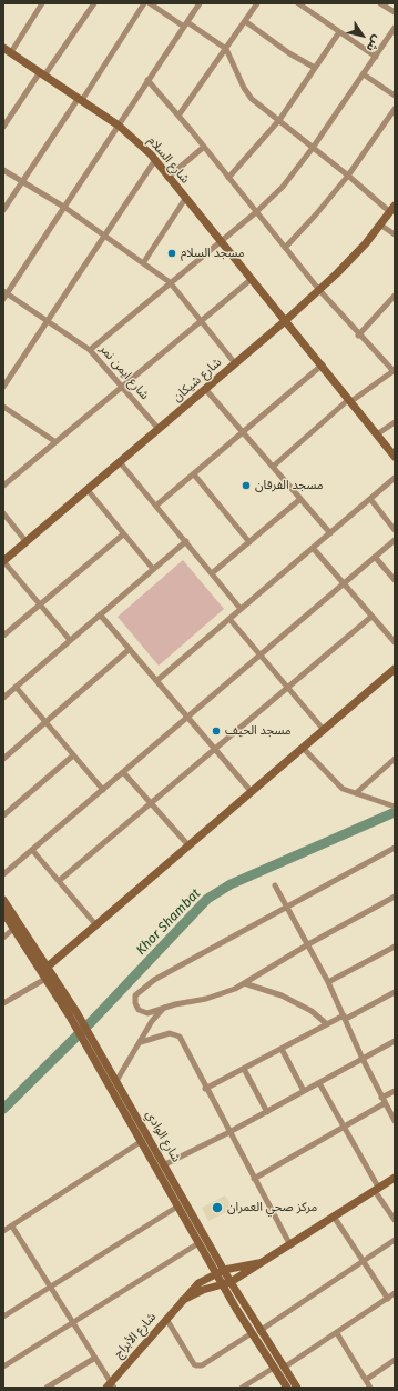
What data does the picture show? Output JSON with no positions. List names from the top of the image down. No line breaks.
{"streets":{"street":["شارع السلام","شارع ايمن نمر","شارع شيكان","شارع الوادي","شارع الأبراج"]},"crossings":[["شارع السلام","شارع شيكان"],["شارع ايمن نمر","شارع شيكان"],["شارع الوادي","شارع الأبراج"]],"water":["Khor Shambat"],"places":["مسجد السلام","مسجد الفرقان","مسجد الحيف","مركز صحي العمران"],"north":"bottom right"}
